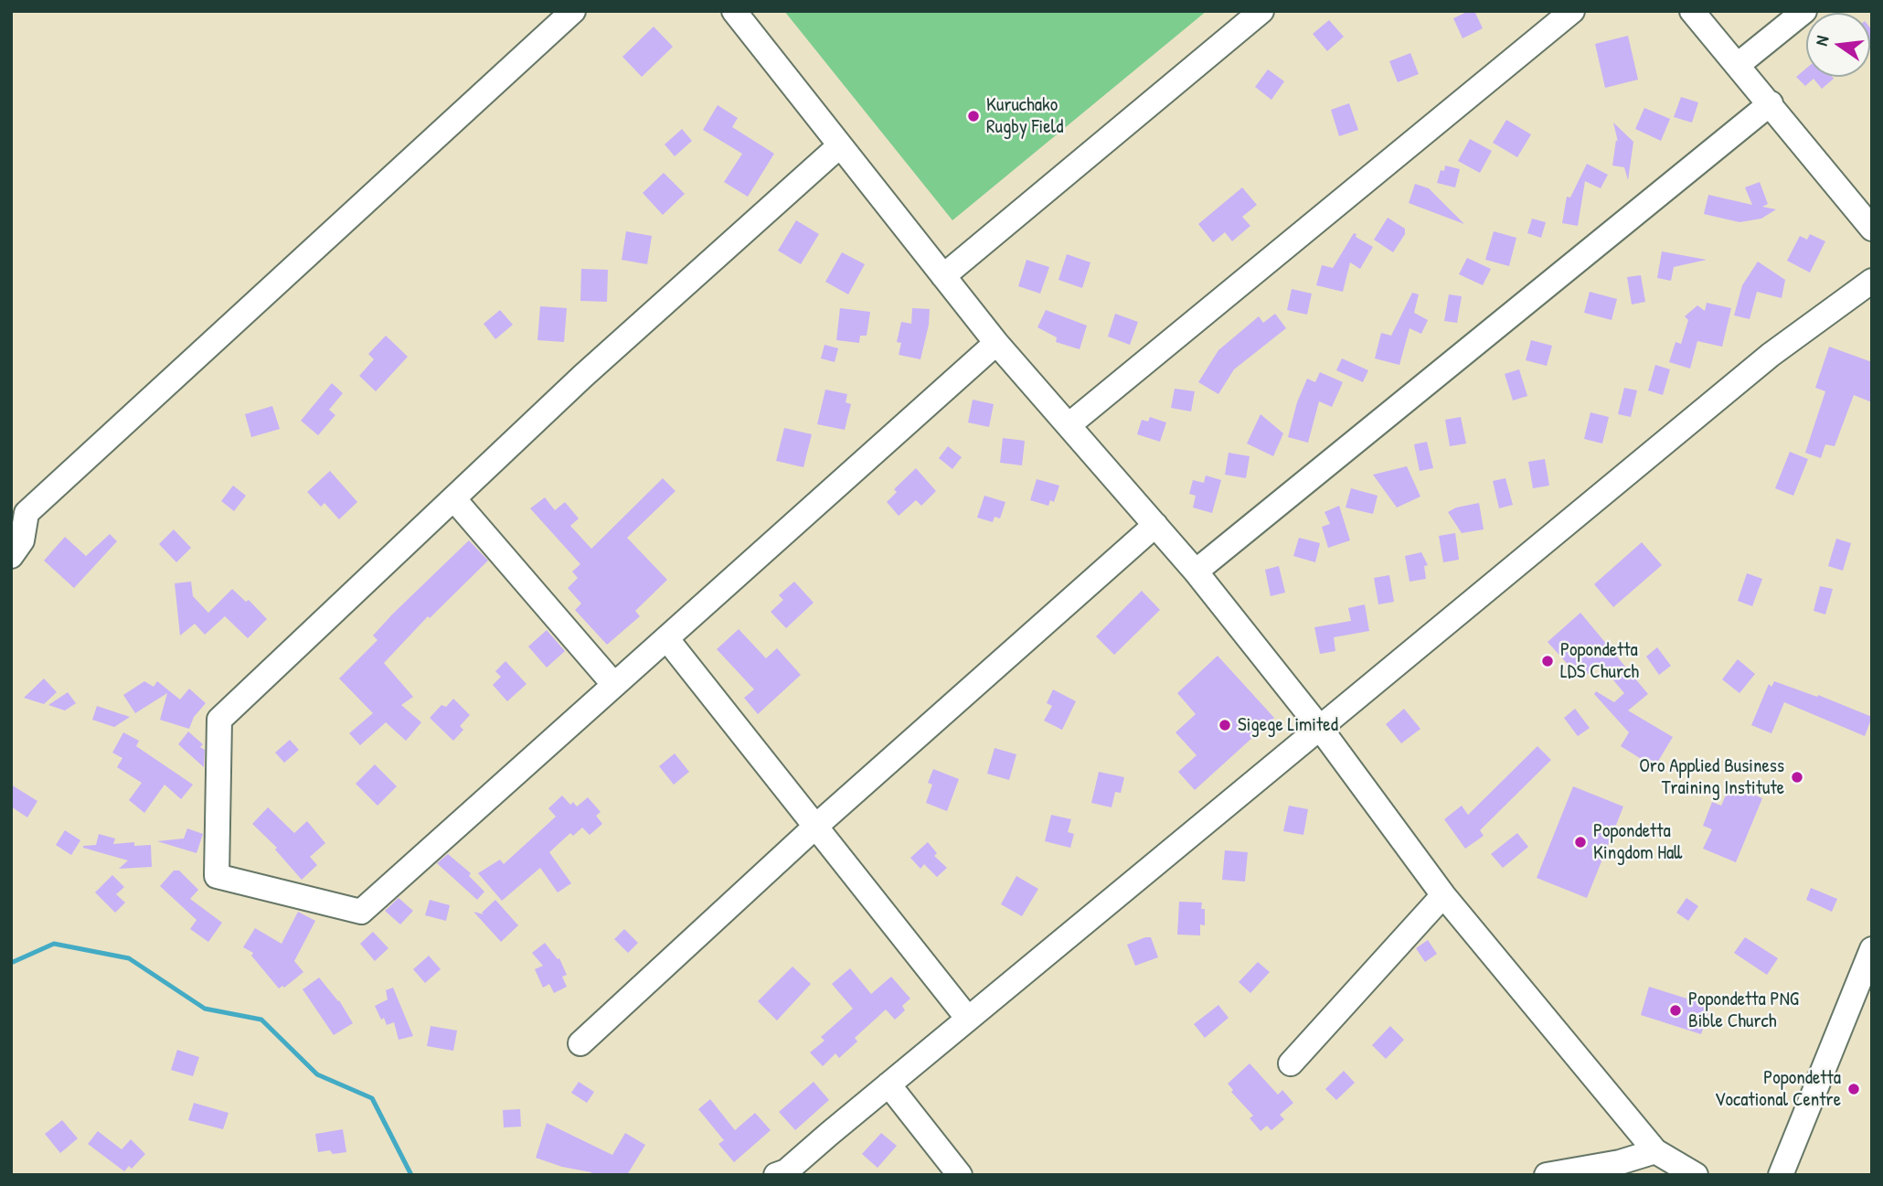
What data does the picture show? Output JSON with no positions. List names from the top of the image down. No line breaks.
{"places":["Kuruchako Rugby Field","Popondetta LDS Church","Sigege Limited","Oro Applied Business Training Institute","Popondetta Kingdom Hall","Popondetta PNG Bible Church","Popondetta Vocational Centre"],"north":"left"}
